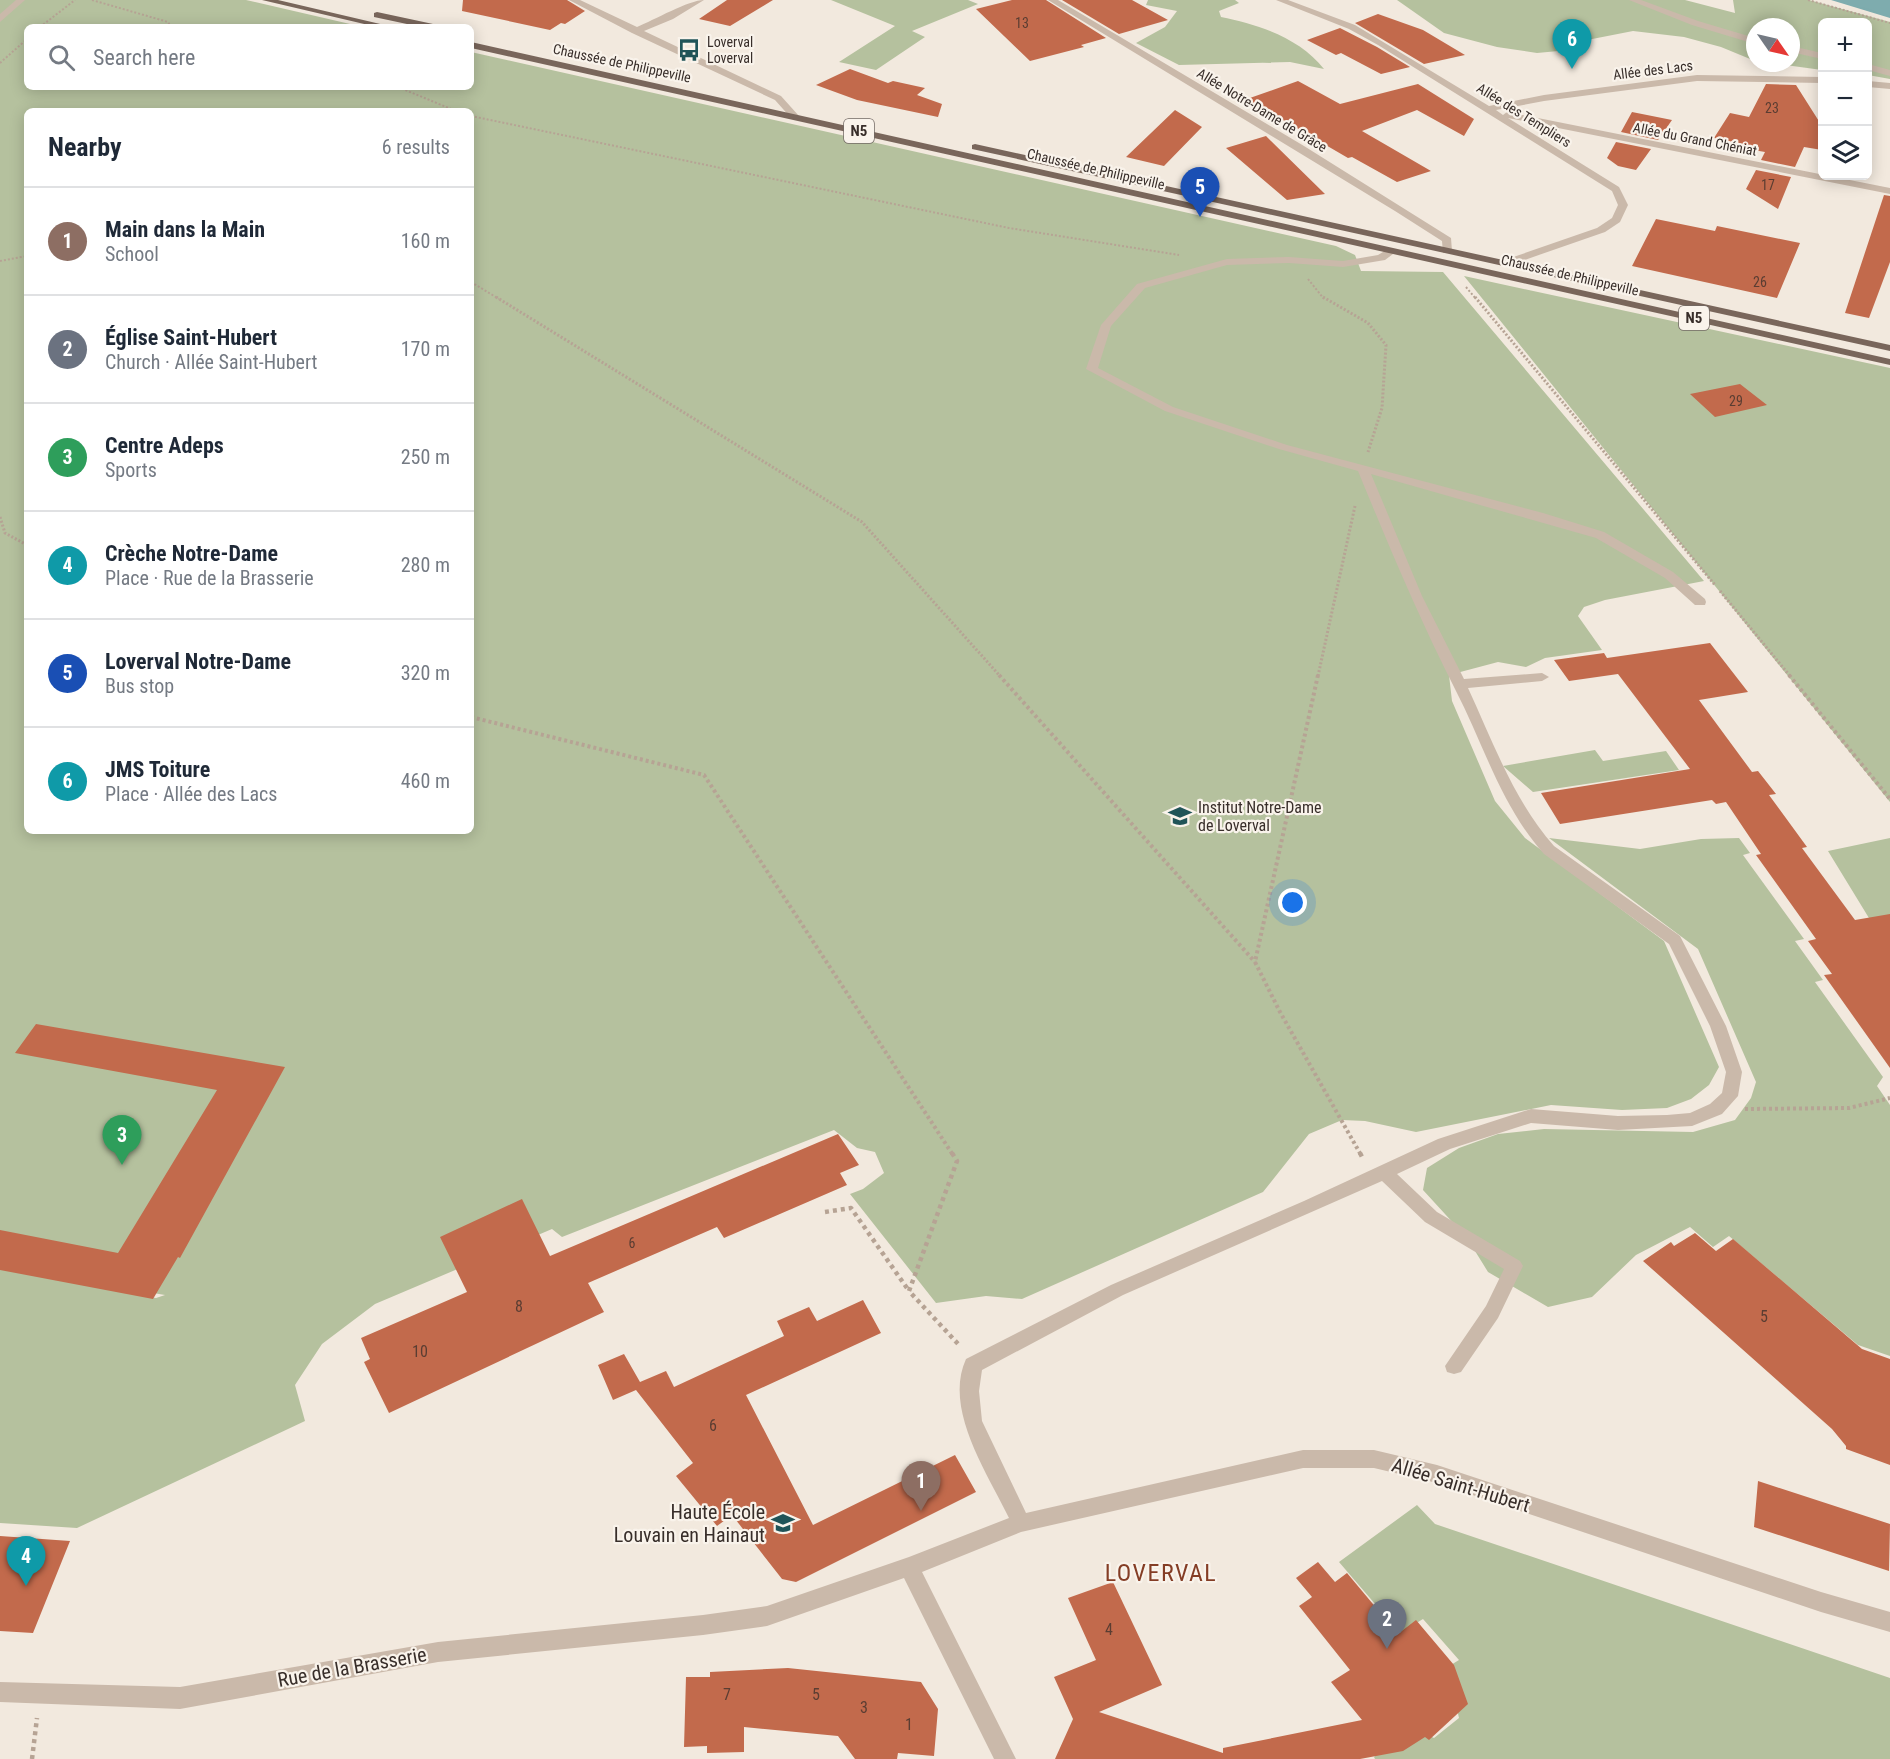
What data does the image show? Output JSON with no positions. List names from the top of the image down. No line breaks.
{"streets":{"main road":["Chaussée de Philippeville","N5"],"street":["Allée des Lacs","Allée Notre-Dame de Grâce","Allée des Templiers","Allée du Grand Chéniat","Allée Saint-Hubert","Rue de la Brasserie"]},"crossings":[["Chaussée de Philippeville","Allée Notre-Dame de Grâce"],["Chaussée de Philippeville","Allée des Templiers"],["Chaussée de Philippeville","N5"],["Allée des Lacs","Allée des Templiers"],["Allée des Lacs","Allée du Grand Chéniat"],["Allée Notre-Dame de Grâce","N5"],["Allée des Templiers","N5"],["Allée des Templiers","Allée du Grand Chéniat"],["Allée Saint-Hubert","Rue de la Brasserie"]],"districts":["LOVERVAL"],"places":{"bus stop":["Loverval Loverval"],"school or university":["Institut Notre-Dame de Loverval","Haute École Louvain en Hainaut"]},"house_numbers":["13","23","17","26","29","6","8","5","10","6","4","7","5","3","1"],"north":"bottom right","page":{"map_buttons":["+","−"],"pins":["6","5","3","1","4","2"],"search":"Search here","heading":["Nearby","6 results"],"list":[{"mark":"1","name":"Main dans la Main","note":"School","value":"160 m"},{"mark":"2","name":"Église Saint-Hubert","note":"Church · Allée Saint-Hubert","value":"170 m"},{"mark":"3","name":"Centre Adeps","note":"Sports","value":"250 m"},{"mark":"4","name":"Crèche Notre-Dame","note":"Place · Rue de la Brasserie","value":"280 m"},{"mark":"5","name":"Loverval Notre-Dame","note":"Bus stop","value":"320 m"},{"mark":"6","name":"JMS Toiture","note":"Place · Allée des Lacs","value":"460 m"}]}}
